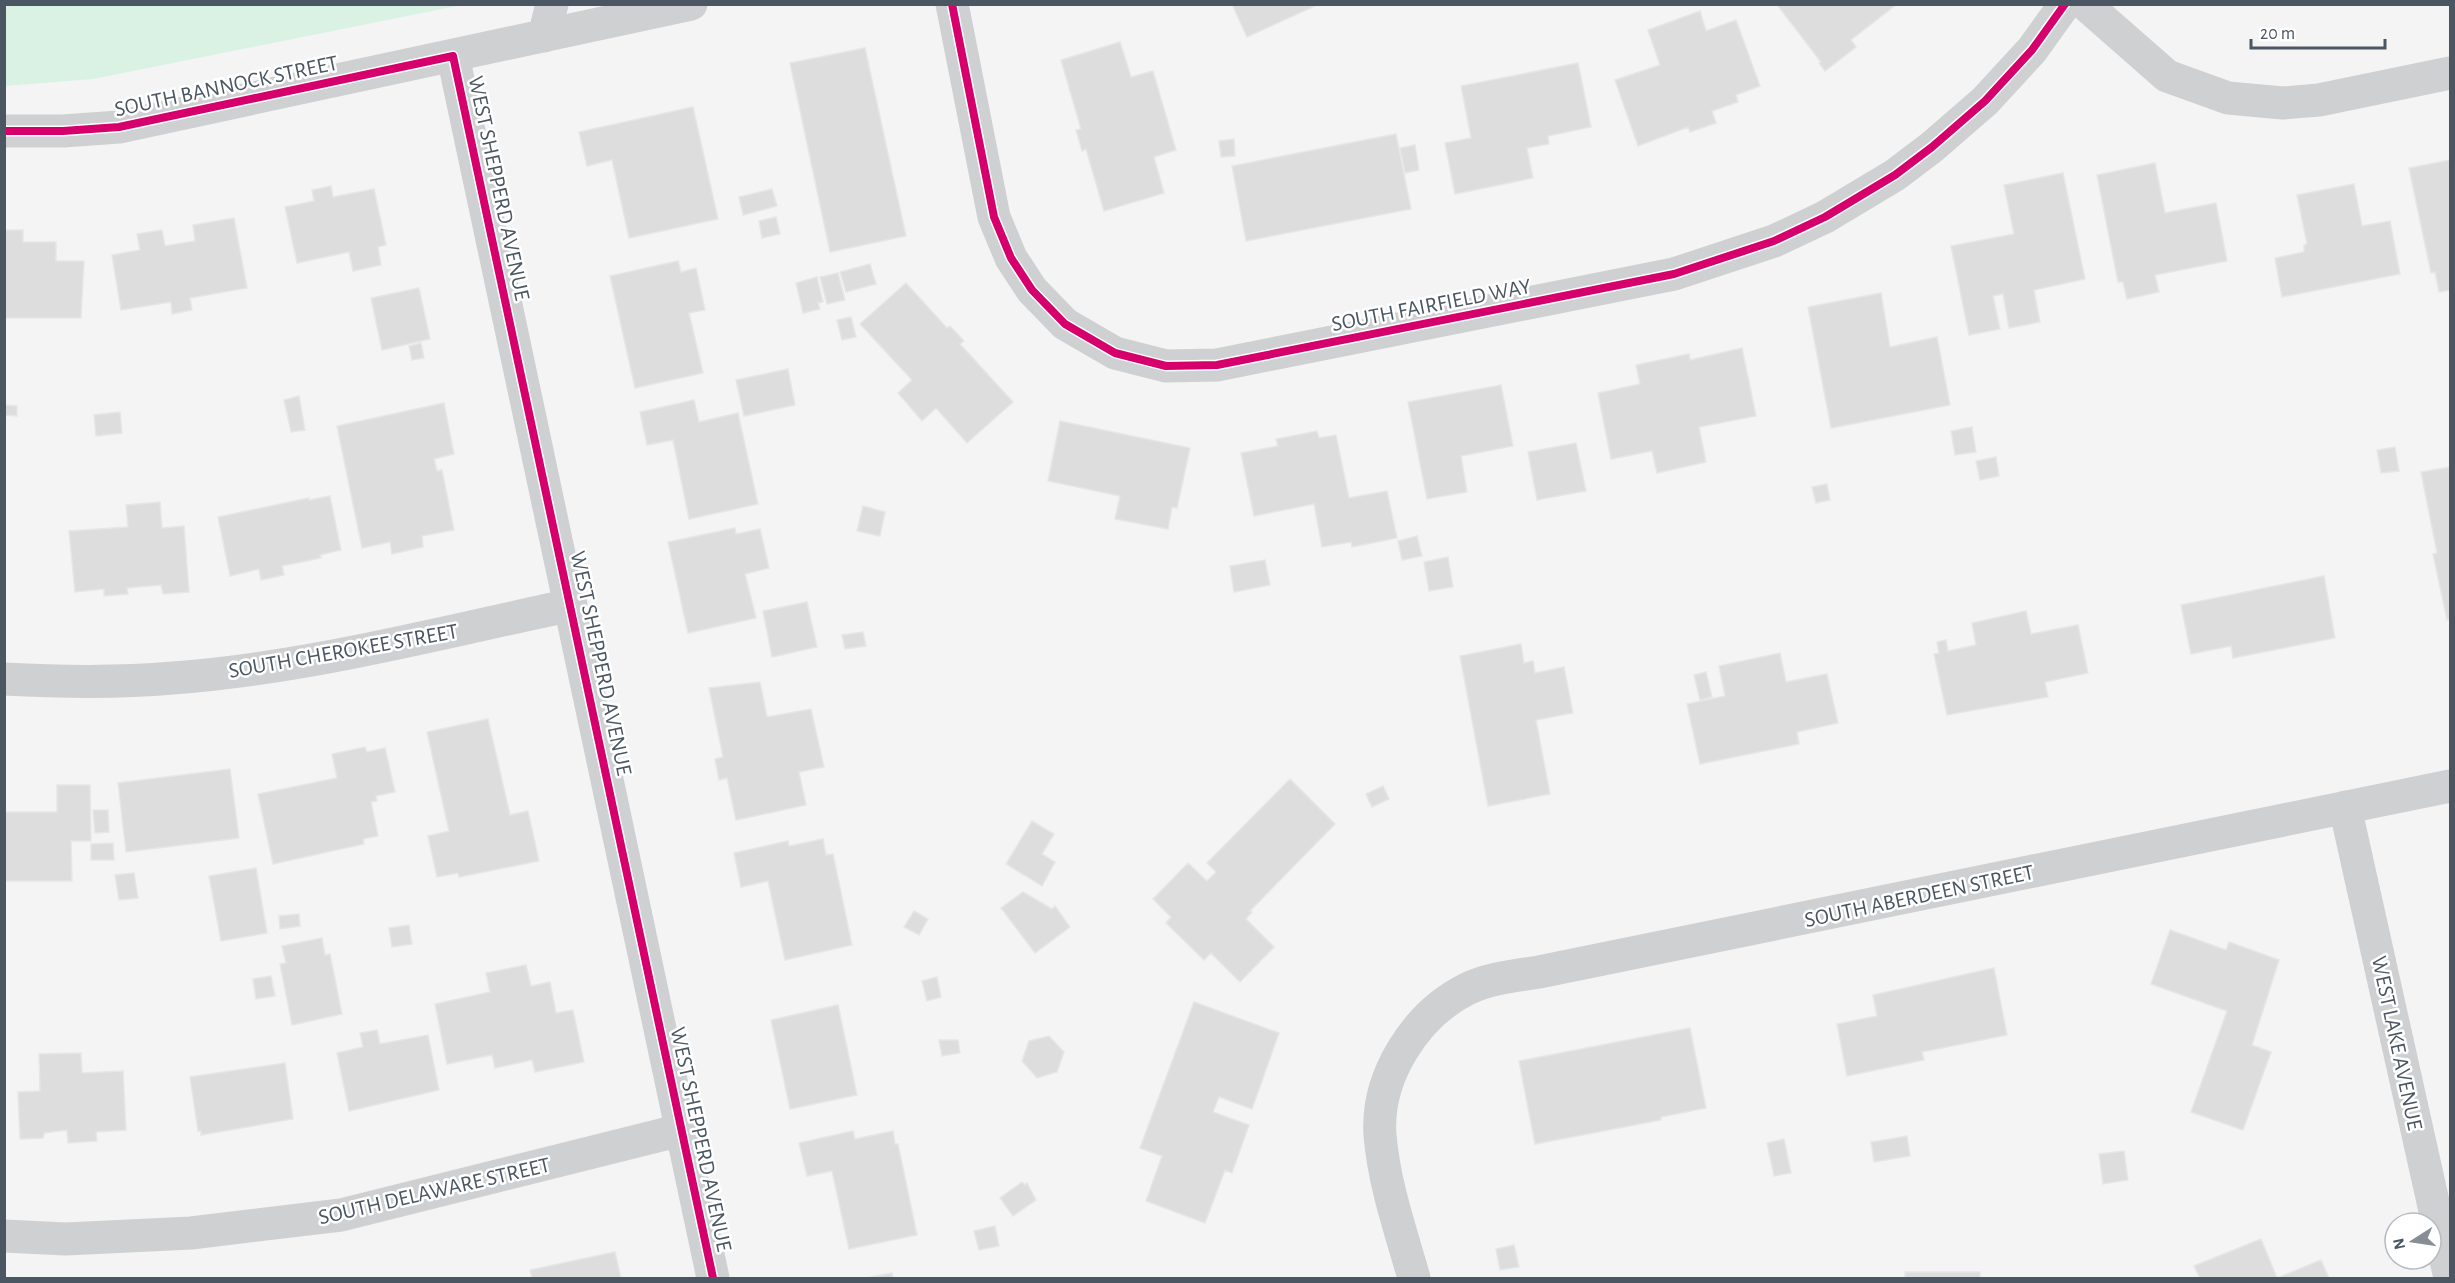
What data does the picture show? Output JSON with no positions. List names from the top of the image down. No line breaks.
{"streets":{"street":["SOUTH BANNOCK STREET","WEST SHEPPERD AVENUE","SOUTH FAIRFIELD WAY","SOUTH CHEROKEE STREET","SOUTH ABERDEEN STREET","WEST LAKE AVENUE","SOUTH DELAWARE STREET"]},"crossings":[["SOUTH BANNOCK STREET","WEST SHEPPERD AVENUE"],["WEST SHEPPERD AVENUE","SOUTH CHEROKEE STREET"],["WEST SHEPPERD AVENUE","SOUTH DELAWARE STREET"],["SOUTH ABERDEEN STREET","WEST LAKE AVENUE"]],"scale_bar":"20 m","north":"left"}
